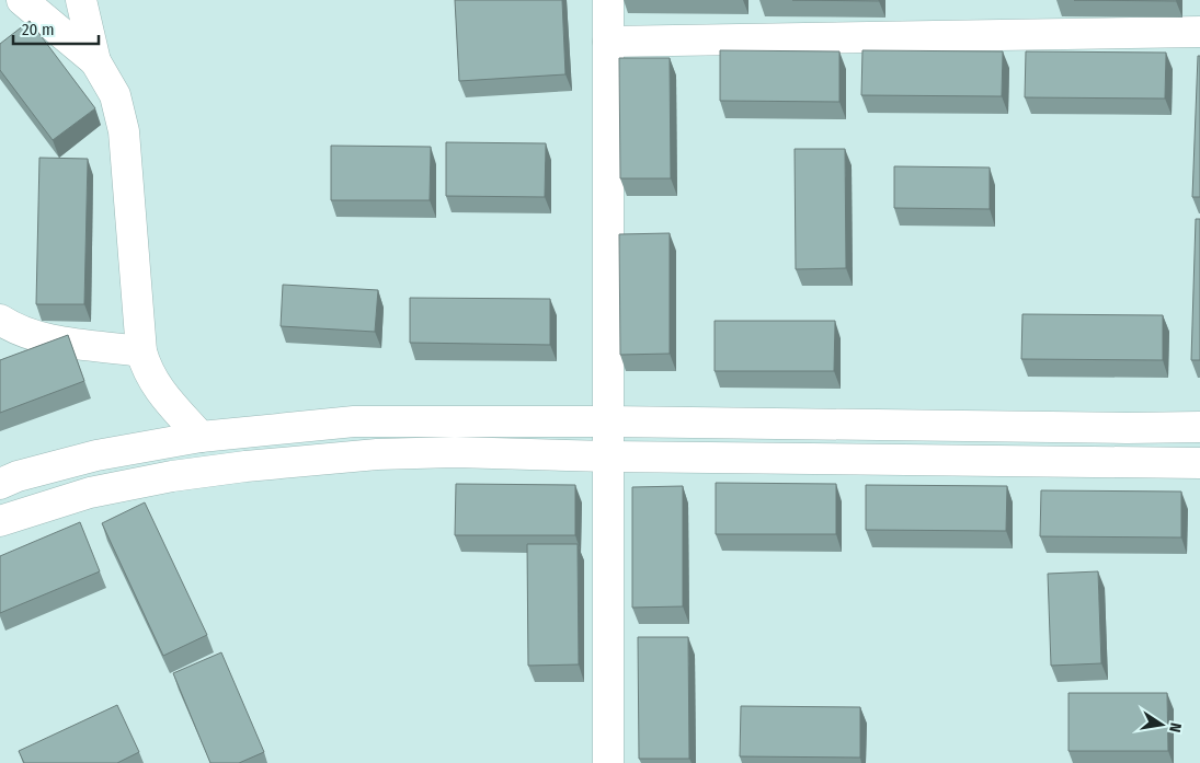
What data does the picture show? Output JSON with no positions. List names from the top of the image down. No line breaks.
{"scale_bar":"20 m","north":"right"}
